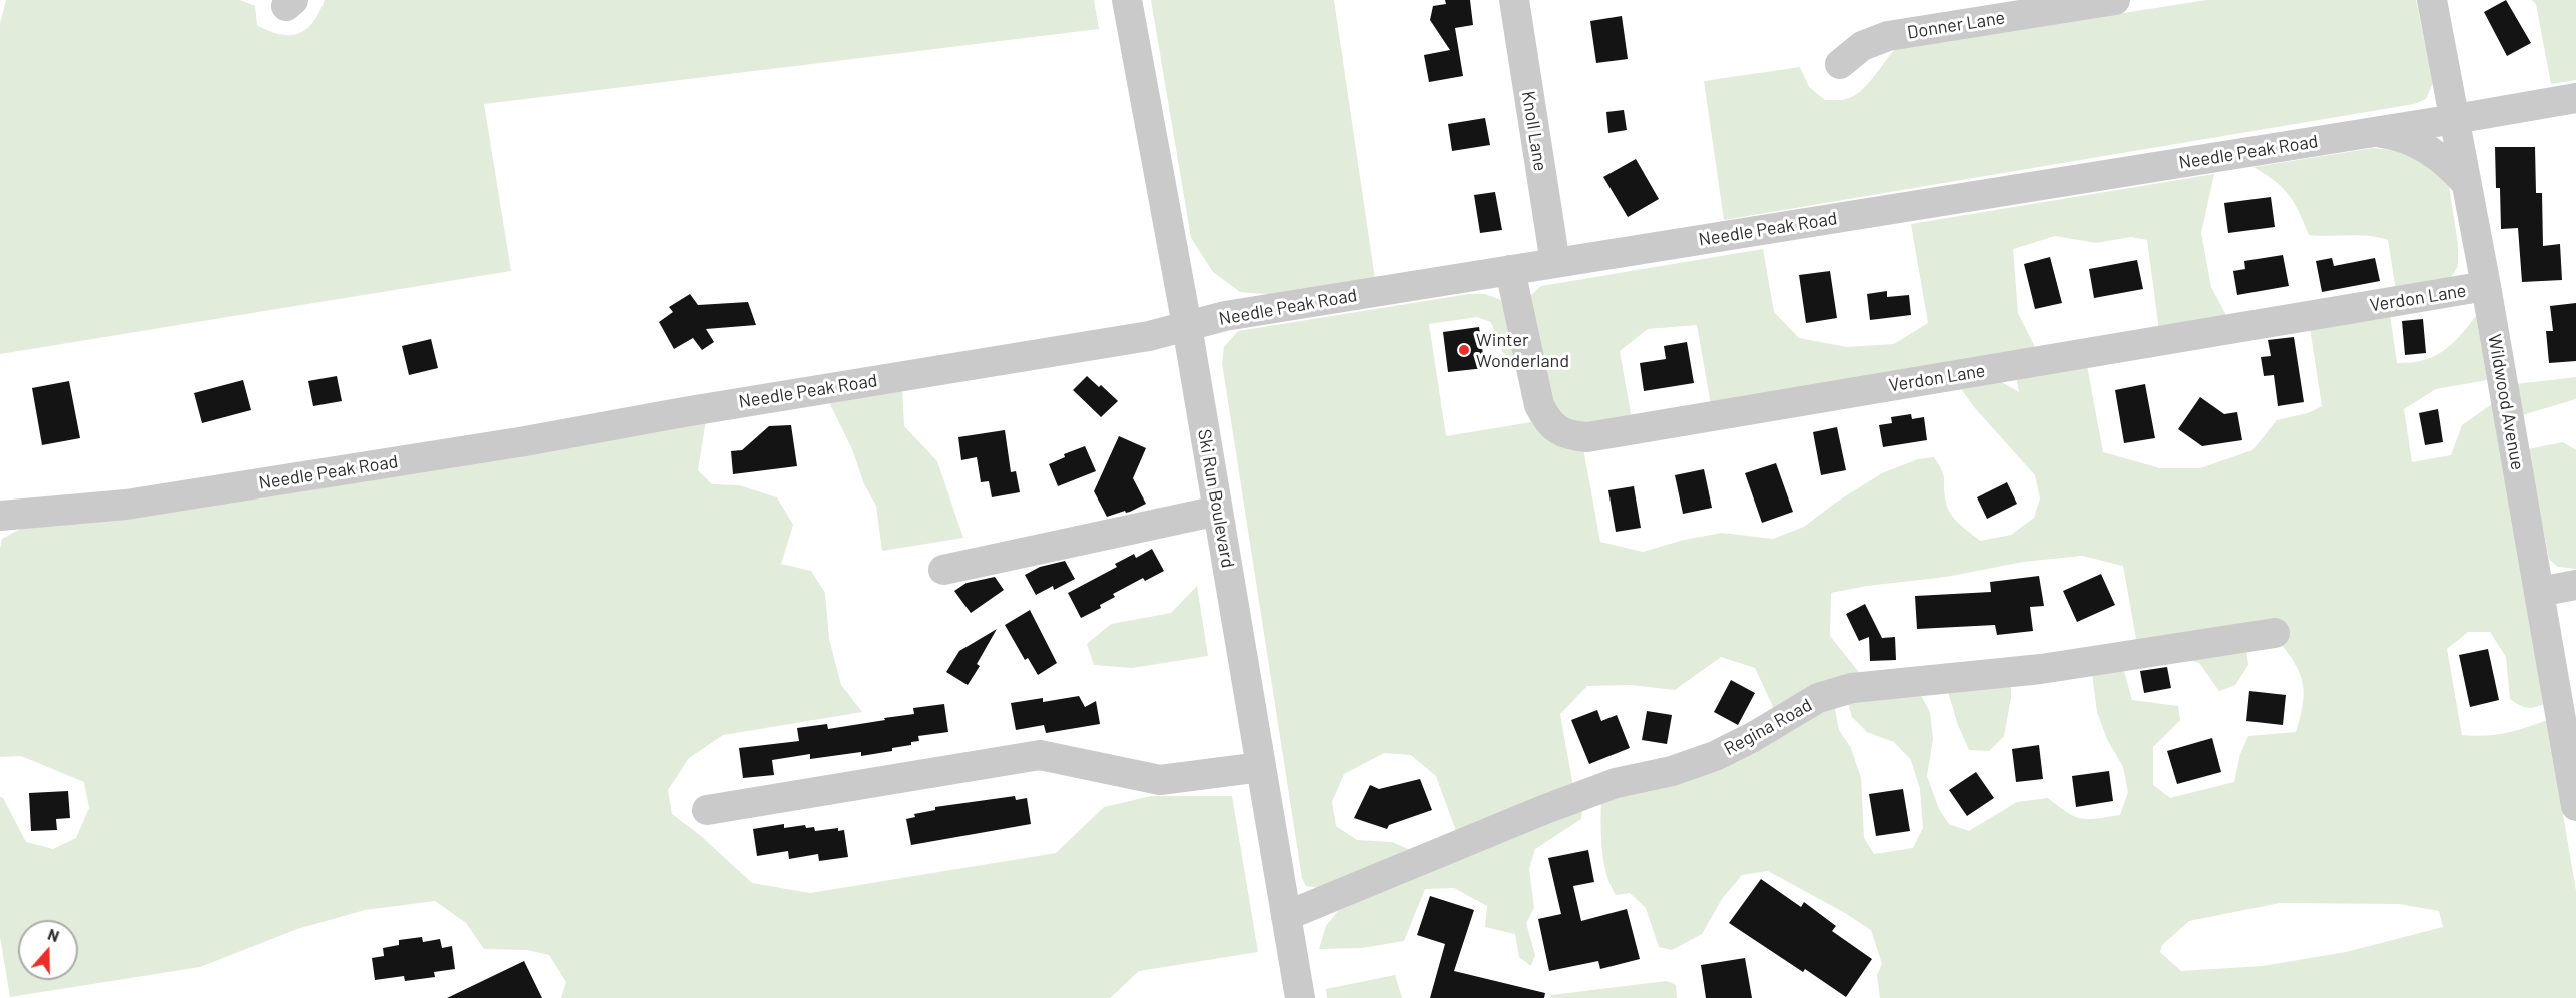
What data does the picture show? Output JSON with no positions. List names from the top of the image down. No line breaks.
{"streets":{"street":["Donner Lane","Knoll Lane","Needle Peak Road","Verdon Lane","Wildwood Avenue","Ski Run Boulevard","Regina Road"]},"crossings":[["Knoll Lane","Needle Peak Road"],["Needle Peak Road","Verdon Lane"],["Needle Peak Road","Wildwood Avenue"],["Needle Peak Road","Ski Run Boulevard"],["Verdon Lane","Wildwood Avenue"],["Ski Run Boulevard","Regina Road"]],"places":["Winter Wonderland"],"north":"top"}
